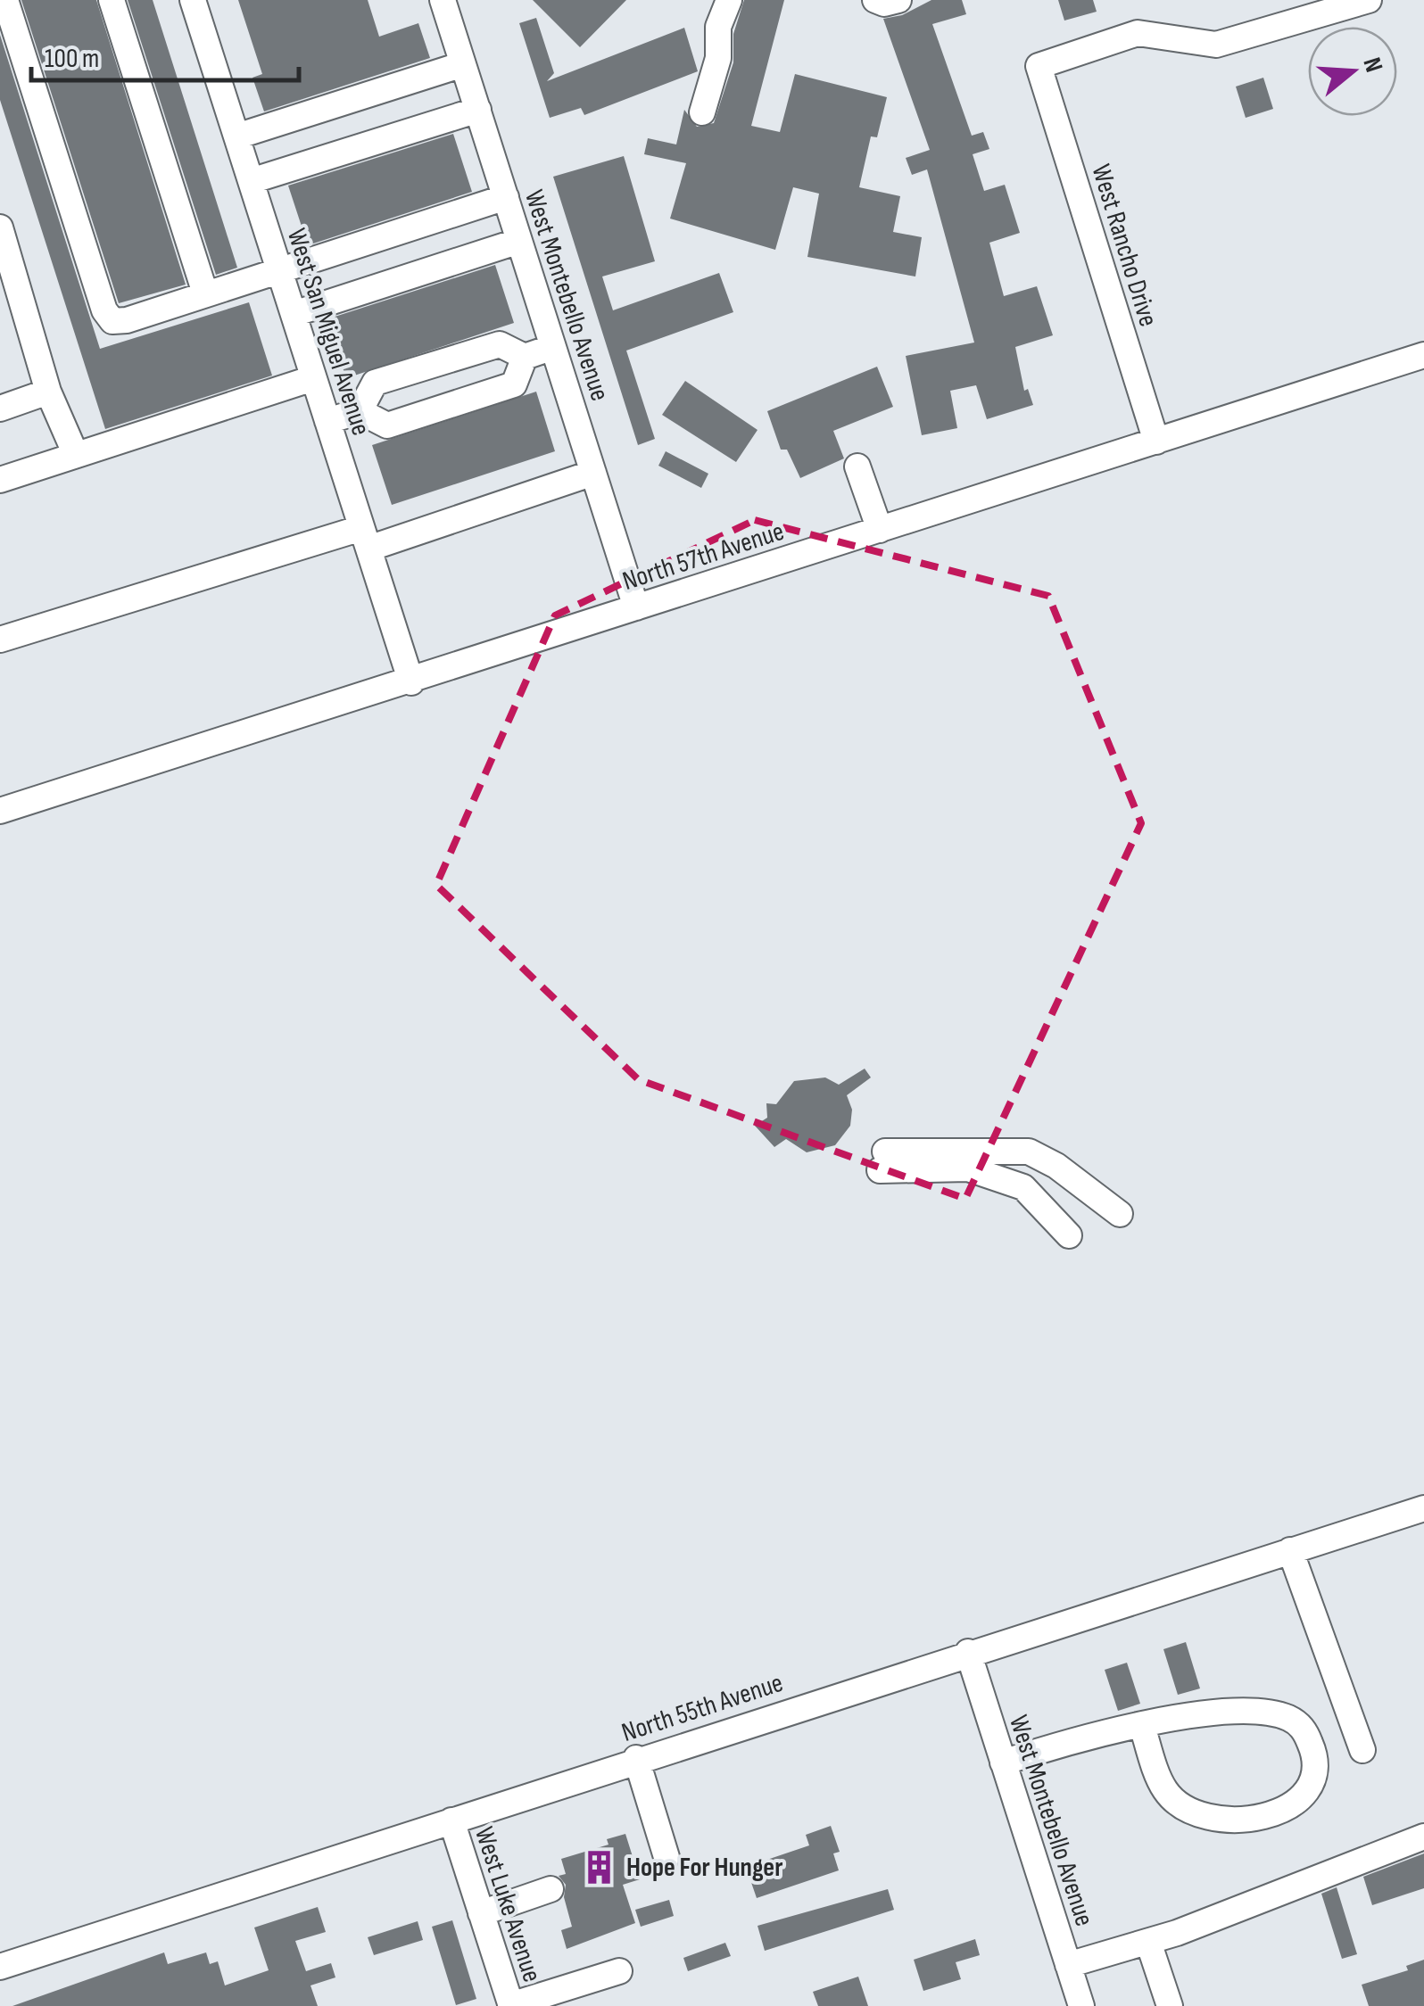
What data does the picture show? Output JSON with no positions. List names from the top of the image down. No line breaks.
{"streets":{"street":["West Rancho Drive","West Montebello Avenue","West San Miguel Avenue","North 57th Avenue","North 55th Avenue","West Luke Avenue"]},"crossings":[["West Rancho Drive","North 57th Avenue"],["West Montebello Avenue","North 57th Avenue"],["West Montebello Avenue","North 55th Avenue"],["West San Miguel Avenue","North 57th Avenue"],["North 55th Avenue","West Luke Avenue"]],"places":{"building":["Hope For Hunger"]},"scale_bar":"100 m","north":"right"}
